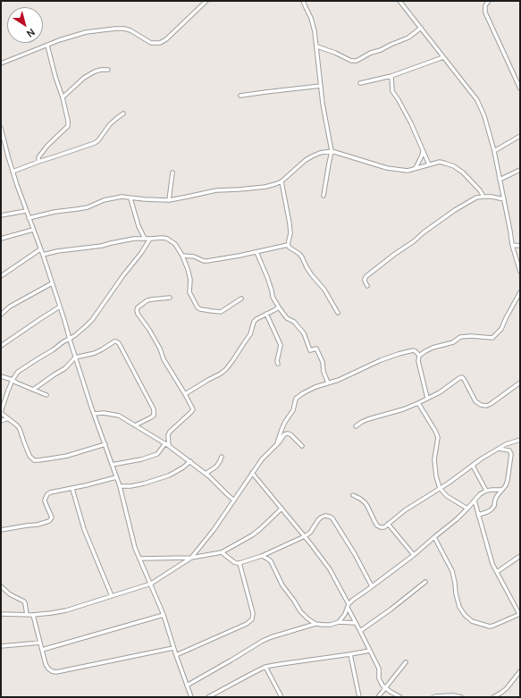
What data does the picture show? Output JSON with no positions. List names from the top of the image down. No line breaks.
{"north":"bottom right"}
